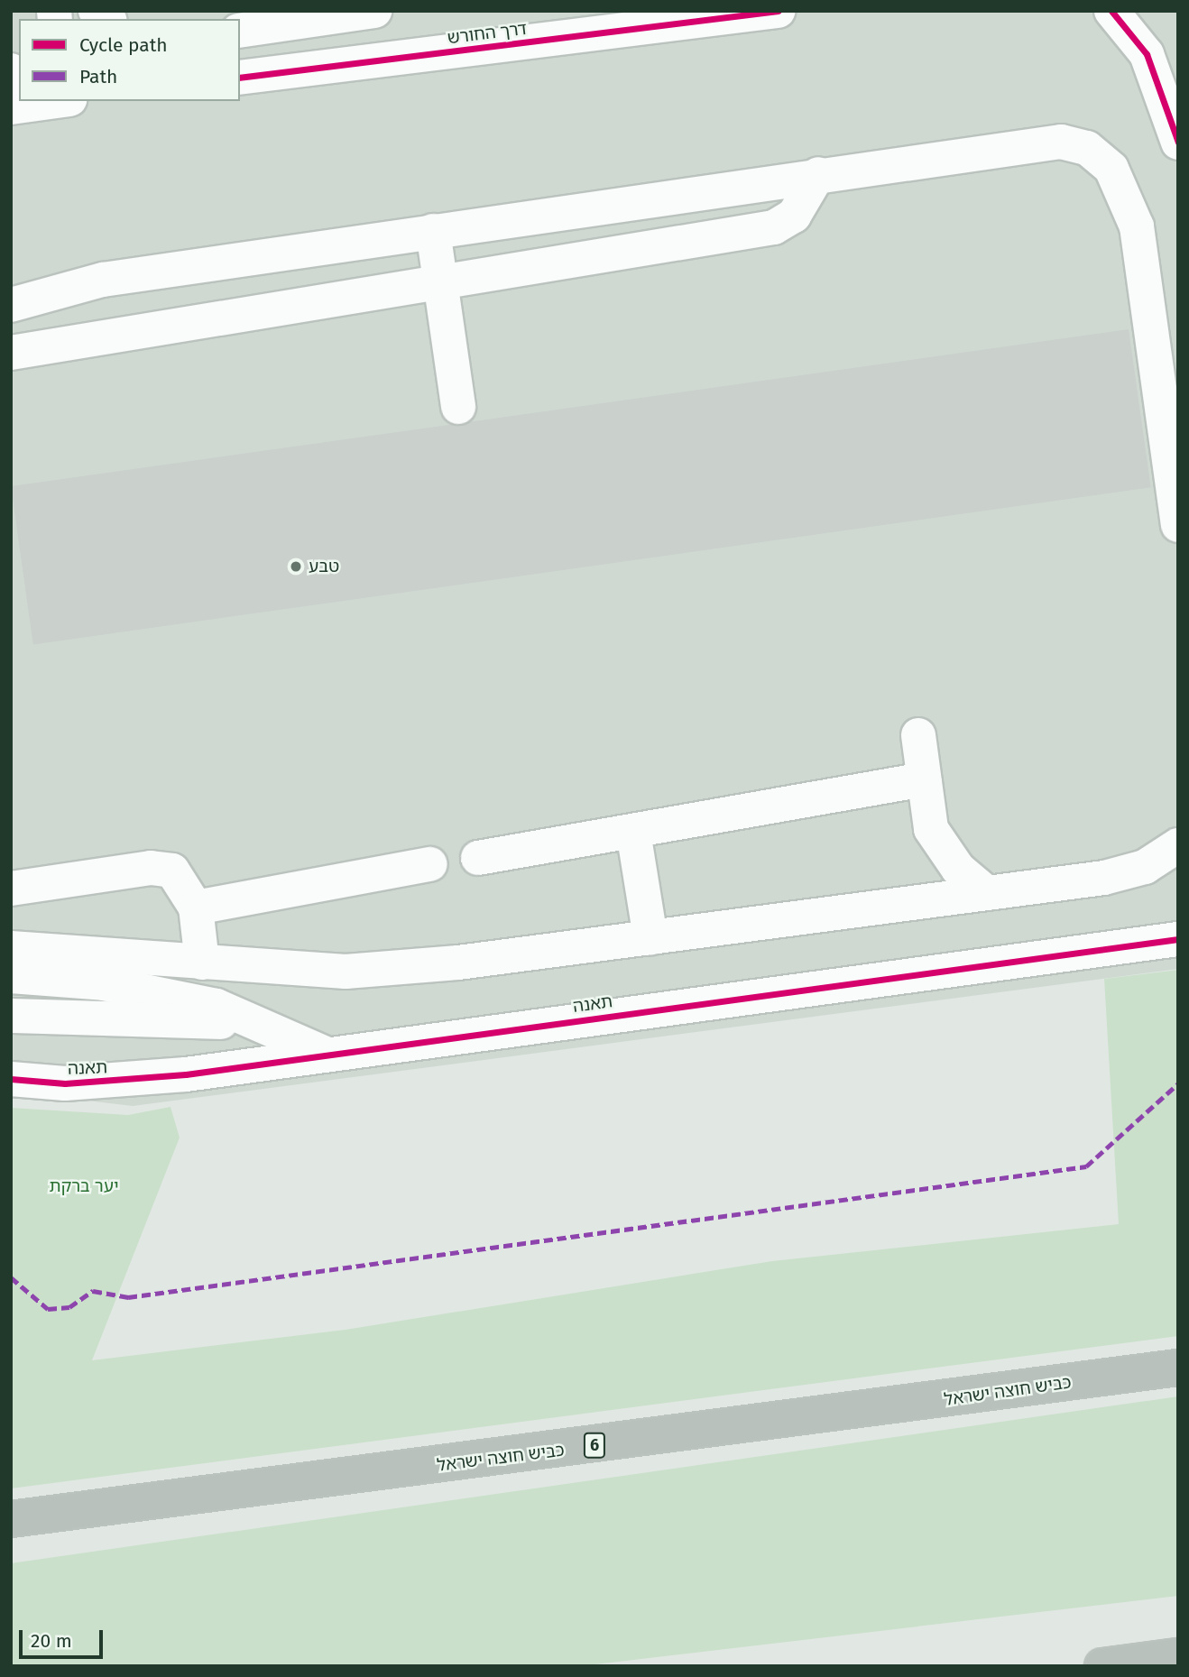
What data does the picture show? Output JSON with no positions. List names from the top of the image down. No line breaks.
{"streets":{"highway":["כביש חוצה ישראל","6"],"street":["דרך החורש","תאנה"]},"parks":["יער ברקת"],"places":["טבע"],"legend":["Cycle path","Path"],"scale_bar":"20 m"}
